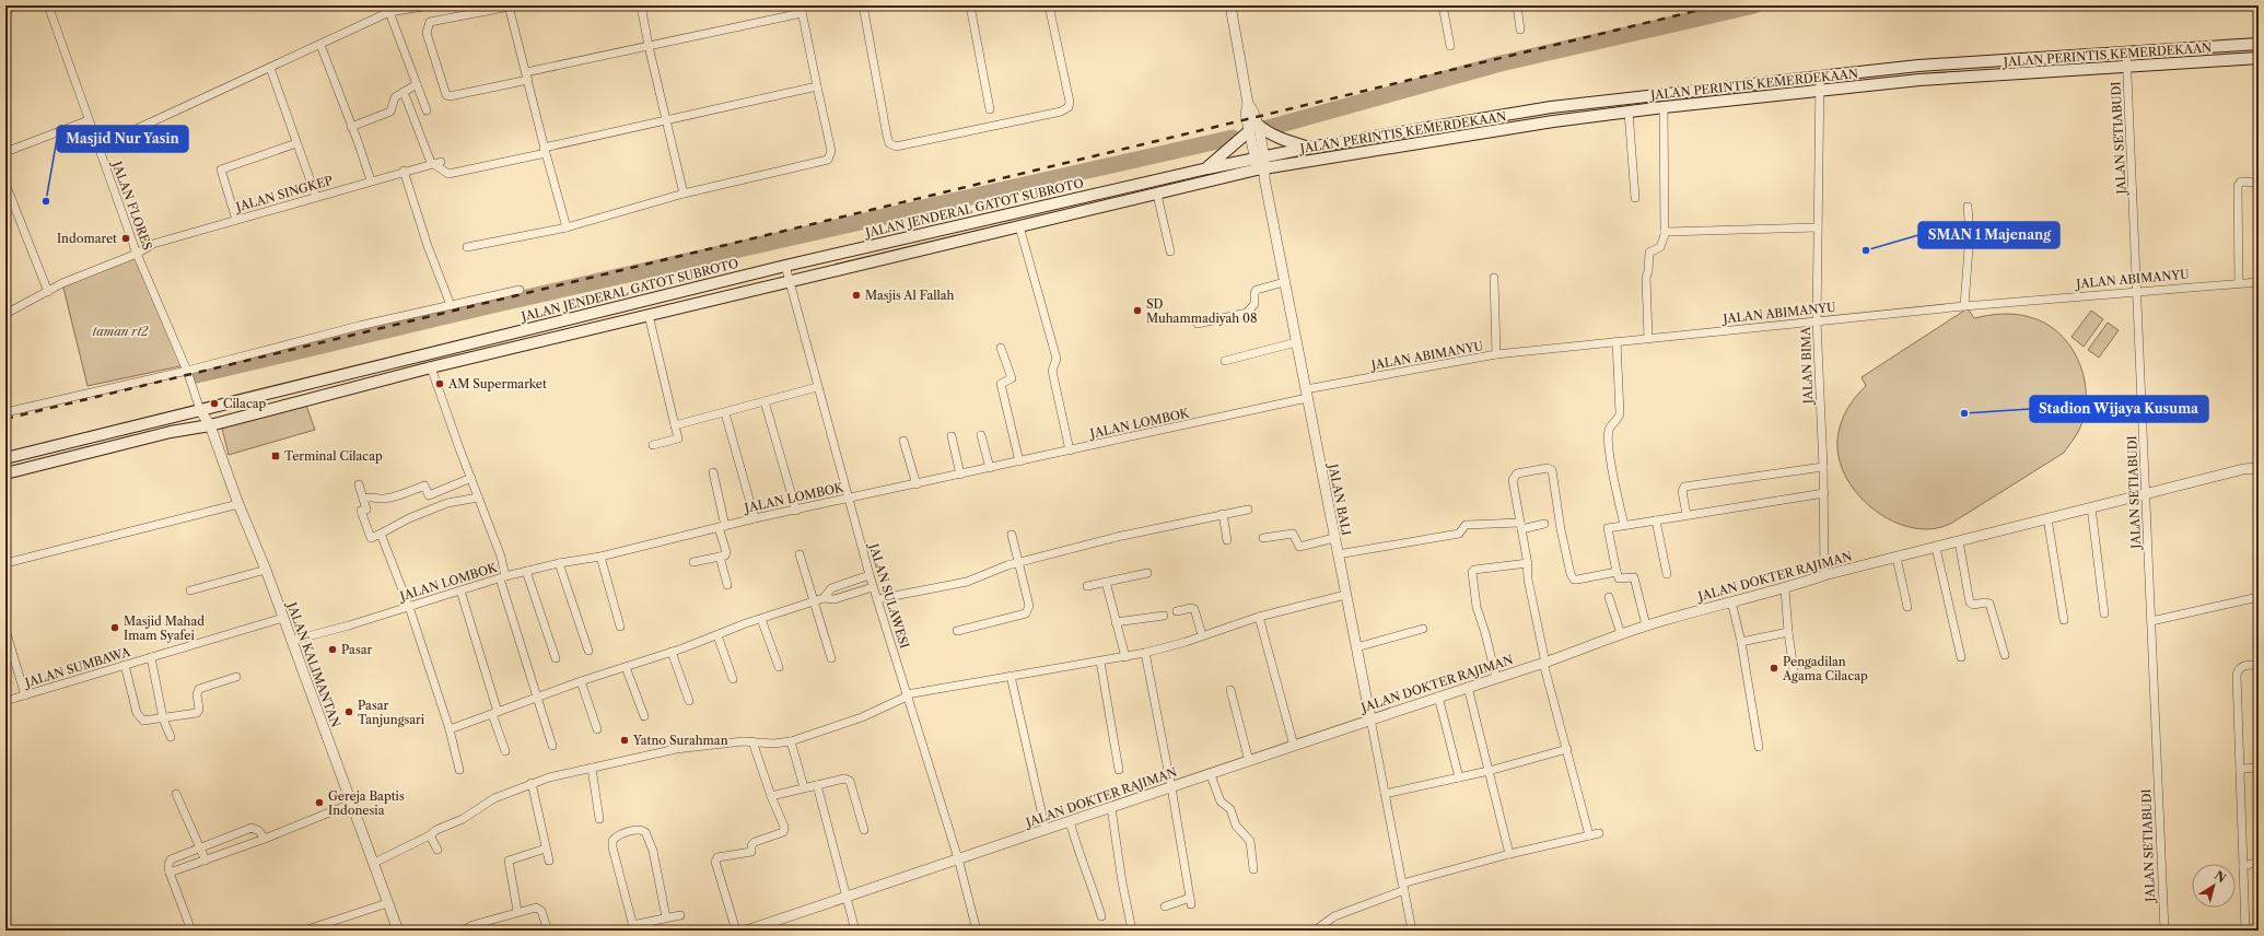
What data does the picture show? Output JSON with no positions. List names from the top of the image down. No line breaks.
{"streets":{"main road":["JALAN PERINTIS KEMERDEKAAN","JALAN JENDERAL GATOT SUBROTO"],"street":["JALAN SETIABUDI","JALAN SINGKEP","JALAN FLORES","JALAN ABIMANYU","JALAN BIMA","JALAN LOMBOK","JALAN BALI","JALAN DOKTER RAJIMAN","JALAN SULAWESI","JALAN KALIMANTAN","JALAN SUMBAWA"]},"crossings":[["JALAN PERINTIS KEMERDEKAAN","JALAN SETIABUDI"],["JALAN PERINTIS KEMERDEKAAN","JALAN JENDERAL GATOT SUBROTO"],["JALAN PERINTIS KEMERDEKAAN","JALAN BIMA"],["JALAN PERINTIS KEMERDEKAAN","JALAN BALI"],["JALAN SETIABUDI","JALAN ABIMANYU"],["JALAN SETIABUDI","JALAN DOKTER RAJIMAN"],["JALAN SINGKEP","JALAN FLORES"],["JALAN FLORES","JALAN JENDERAL GATOT SUBROTO"],["JALAN FLORES","JALAN KALIMANTAN"],["JALAN JENDERAL GATOT SUBROTO","JALAN BALI"],["JALAN JENDERAL GATOT SUBROTO","JALAN SULAWESI"],["JALAN JENDERAL GATOT SUBROTO","JALAN KALIMANTAN"],["JALAN ABIMANYU","JALAN BIMA"],["JALAN ABIMANYU","JALAN LOMBOK"],["JALAN ABIMANYU","JALAN BALI"],["JALAN BIMA","JALAN DOKTER RAJIMAN"],["JALAN LOMBOK","JALAN BALI"],["JALAN LOMBOK","JALAN SULAWESI"],["JALAN LOMBOK","JALAN KALIMANTAN"],["JALAN BALI","JALAN DOKTER RAJIMAN"],["JALAN DOKTER RAJIMAN","JALAN SULAWESI"],["JALAN KALIMANTAN","JALAN SUMBAWA"]],"parks":["taman rt2"],"places":{"other":["Masjid Nur Yasin","Indomaret","SMAN 1 Majenang","Masjis Al Fallah","SD Muhammadiyah 08","AM Supermarket","Cilacap","Stadion Wijaya Kusuma","Masjid Mahad Imam Syafei","Pasar","Pengadilan Agama Cilacap","Pasar Tanjungsari","Yatno Surahman","Gereja Baptis Indonesia"],"transit":["Terminal Cilacap"]},"north":"top right"}
